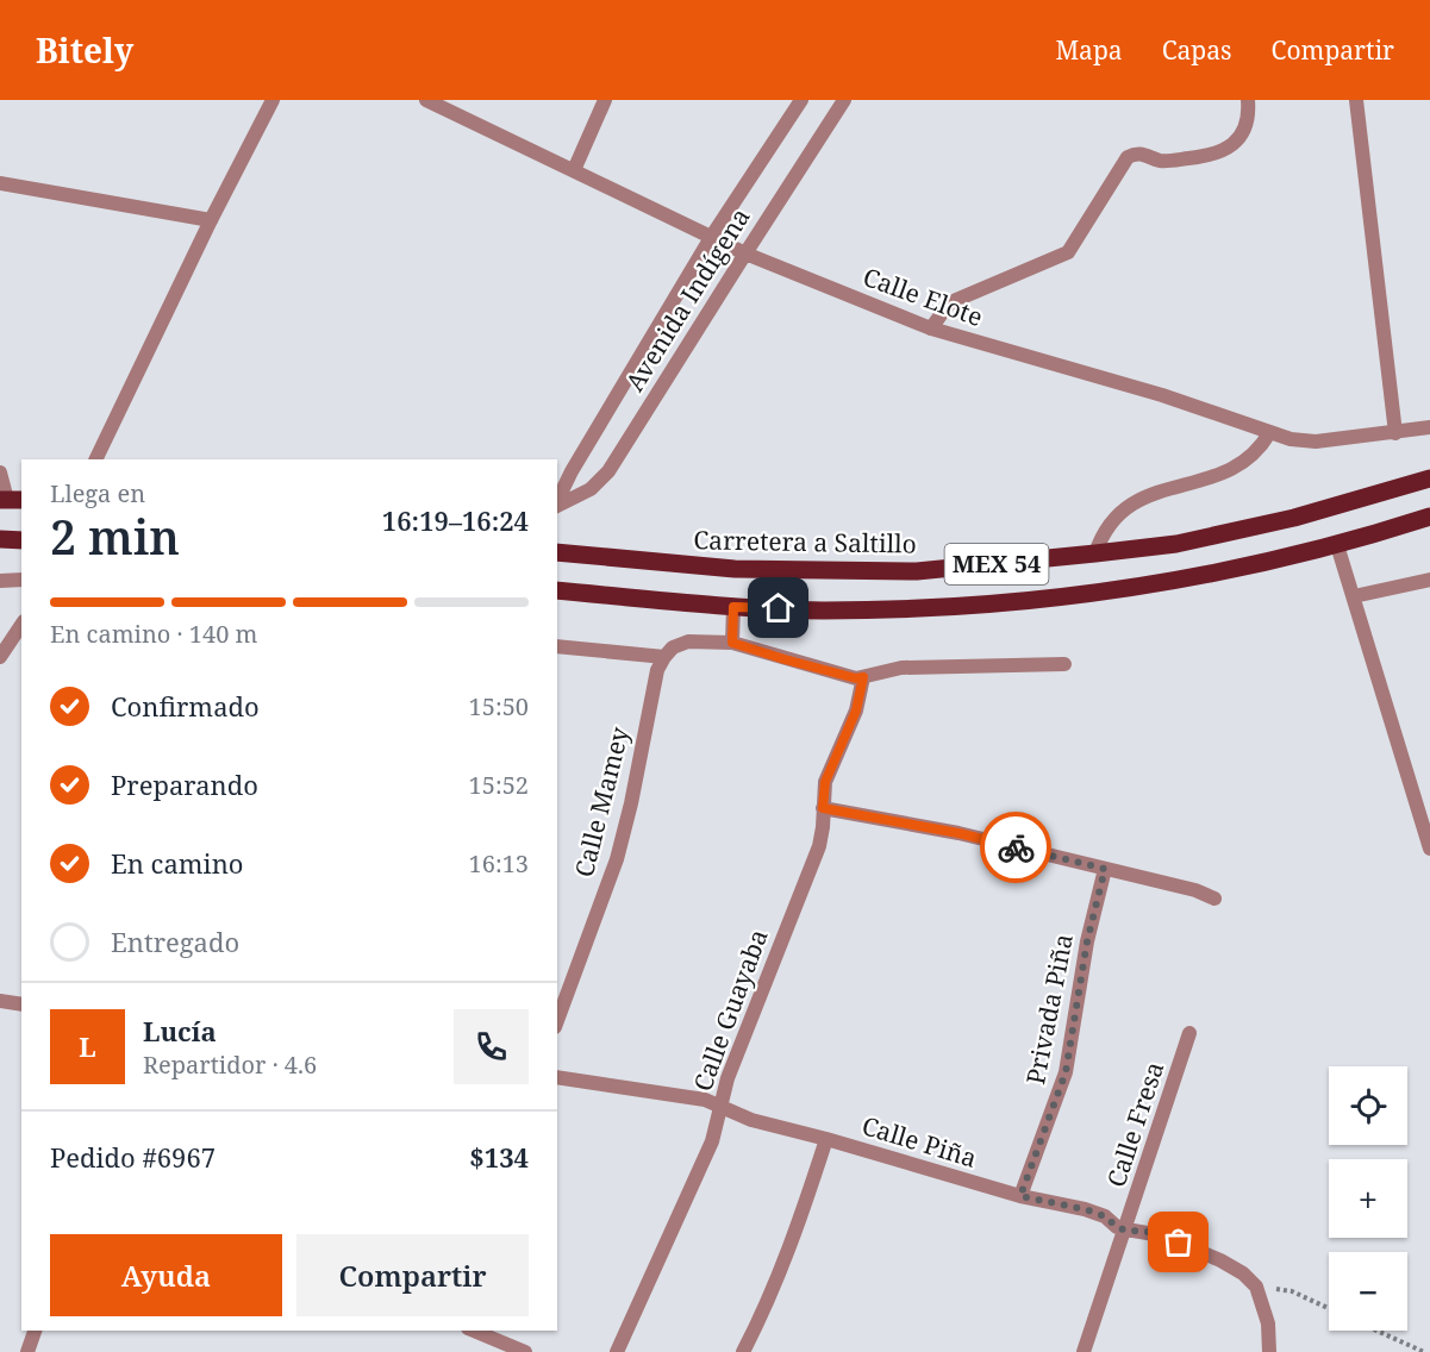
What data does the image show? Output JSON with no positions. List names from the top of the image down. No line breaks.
{"streets":{"main road":["Carretera a Saltillo","MEX 54"],"street":["Calle Elote","Avenida Indígena","Calle Mamey","Privada Piña","Calle Guayaba","Calle Fresa","Calle Piña"]},"crossings":[["Calle Elote","Avenida Indígena"],["Privada Piña","Calle Piña"],["Calle Guayaba","Calle Piña"],["Calle Fresa","Calle Piña"]],"page":{"header":"Bitely","nav":["Mapa","Capas","Compartir"],"heading":["2 min","Llega en","16:19–16:24"],"panel":["Lucía","Repartidor · 4.6","Pedido #6967","$134"],"bar":"En camino · 140 m","list":[["Confirmado","15:50"],["Preparando","15:52"],["En camino","16:13"],"Entregado"],"round":"L","map_buttons":["+","−"],"buttons":["Ayuda","Compartir"]}}
